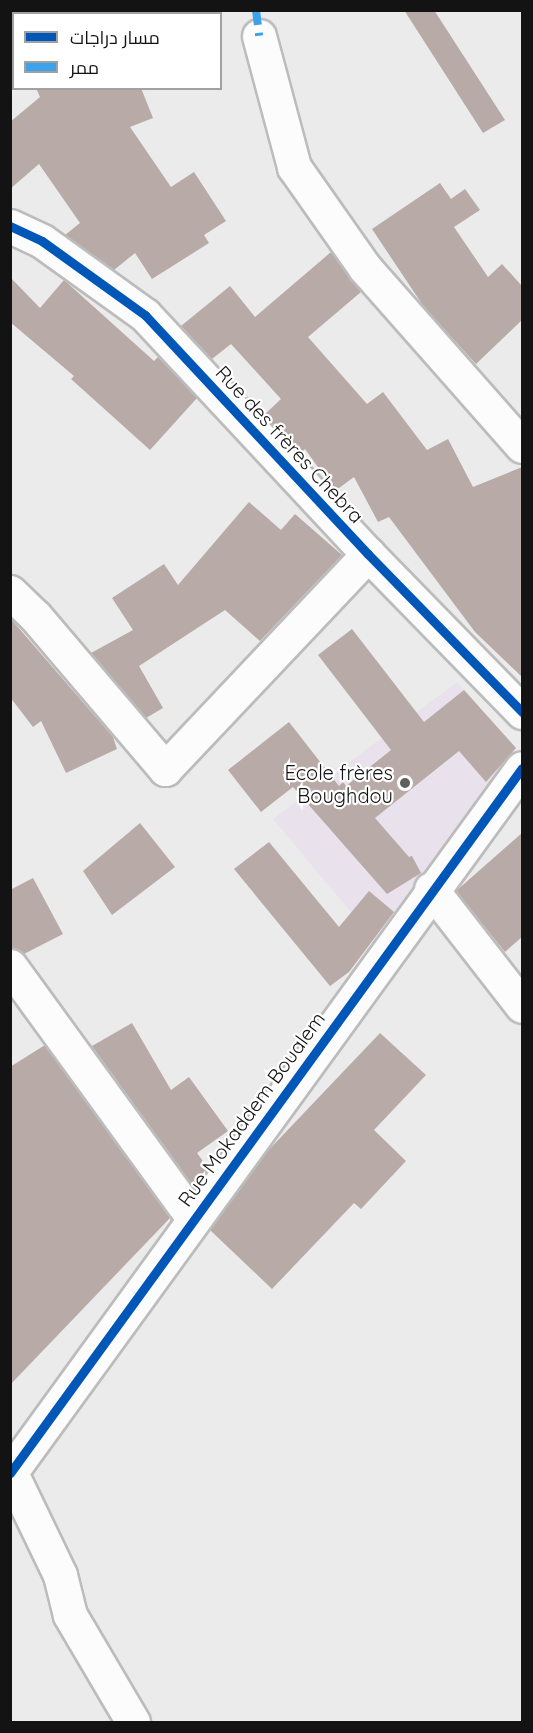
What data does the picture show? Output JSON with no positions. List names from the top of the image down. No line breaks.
{"streets":{"street":["Rue des frères Chebra","Rue Mokaddem Boualem"]},"places":["Ecole frères Boughdou"],"legend":["مسار دراجات","ممر"]}
